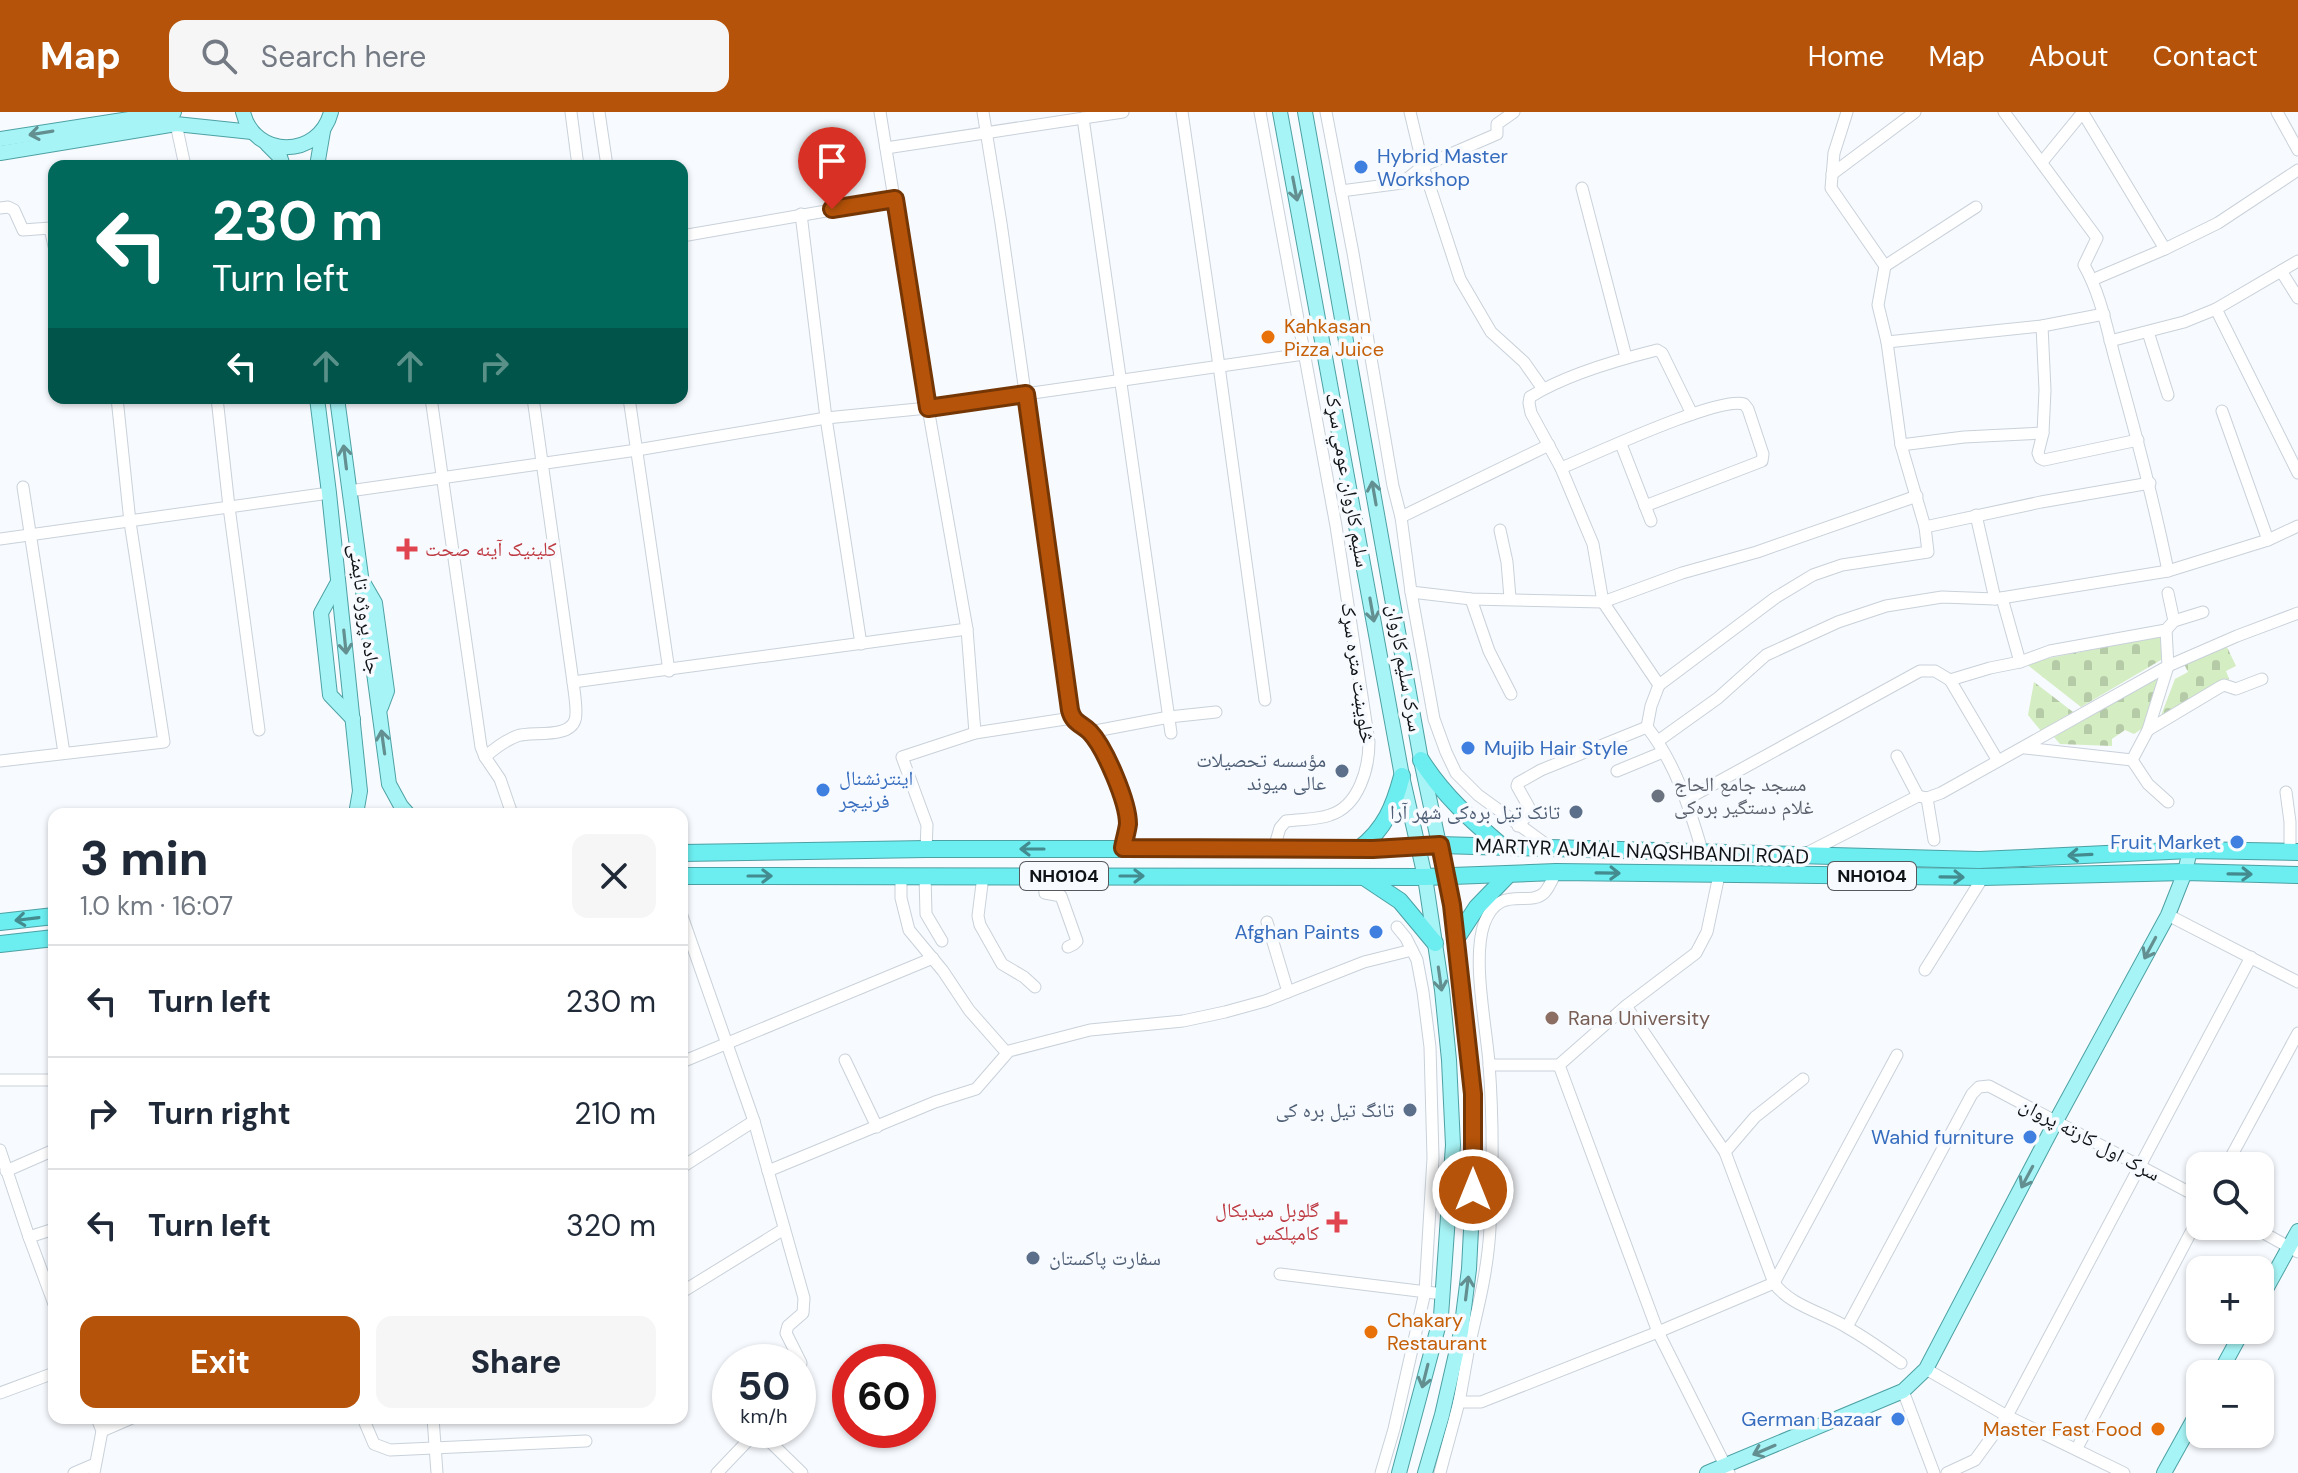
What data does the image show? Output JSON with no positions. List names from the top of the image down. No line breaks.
{"streets":{"highway":["MARTYR AJMAL NAQSHBANDI ROAD","NH0104"],"main road":["سلیم کاروان عومي سړک","جاده پروژه تایمنی","سرک سلیم کاروان"],"street":["څلویښت متره سړک","سرک اول کارته پروان"]},"crossings":[["سلیم کاروان عومي سړک","MARTYR AJMAL NAQSHBANDI ROAD"],["سلیم کاروان عومي سړک","NH0104"],["سرک سلیم کاروان","MARTYR AJMAL NAQSHBANDI ROAD"],["سرک سلیم کاروان","NH0104"],["څلویښت متره سړک","NH0104"],["MARTYR AJMAL NAQSHBANDI ROAD","NH0104"]],"one_way":["سلیم کاروان عومي سړک","سرک سلیم کاروان"],"places":{"other":["Hybrid Master Workshop","Kahkasan Pizza Juice","Mujib Hair Style","مؤسسه تحصیلات عالی میوند","اینترنشنال فرنیچر","مسجد جامع الحاج غلام دستگیر بره‌کی","تانک تیل بره‌کی شهر آرا","Fruit Market","Afghan Paints","Rana University","تانگ تیل بره کی","Wahid furniture","سفارت پاکستان","Chakary Restaurant","German Bazaar","Master Fast Food"],"health":["کلینیک آینه صحت","گلوبل میدیکال کامپلکس"]},"page":{"header":"Map","search":"Search here","nav":["Home","Map","About","Contact"],"turn":["230 m","Turn left"],"heading":["3 min","1.0 km · 16:07"],"list":[{"name":"Turn left","value":"230 m"},{"name":"Turn right","value":"210 m"},{"name":"Turn left","value":"320 m"}],"map_buttons":["+","−"],"buttons":["Exit","Share"],"speed":"50 km/h","limit":"60"}}
